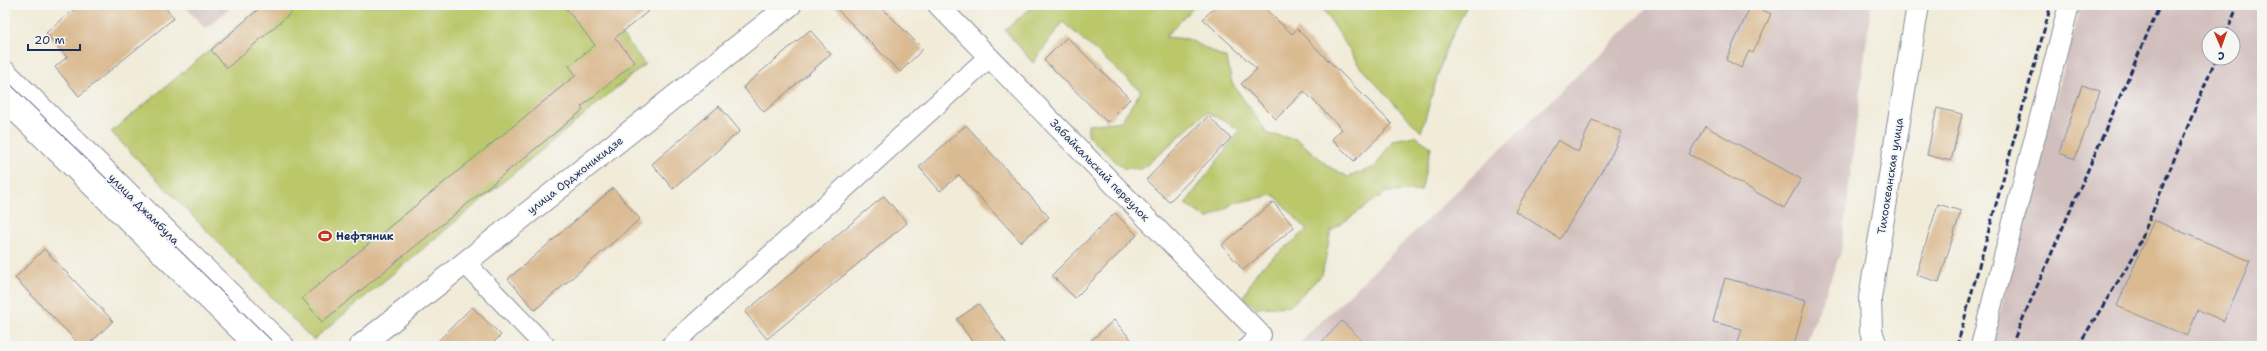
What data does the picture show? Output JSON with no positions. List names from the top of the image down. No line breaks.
{"streets":{"street":["Забайкальский переулок","улица Орджоникидзе","Тихоокеанская улица","улица Джамбула"]},"places":{"sports":["Нефтяник"]},"scale_bar":"20 m","north":"bottom"}
